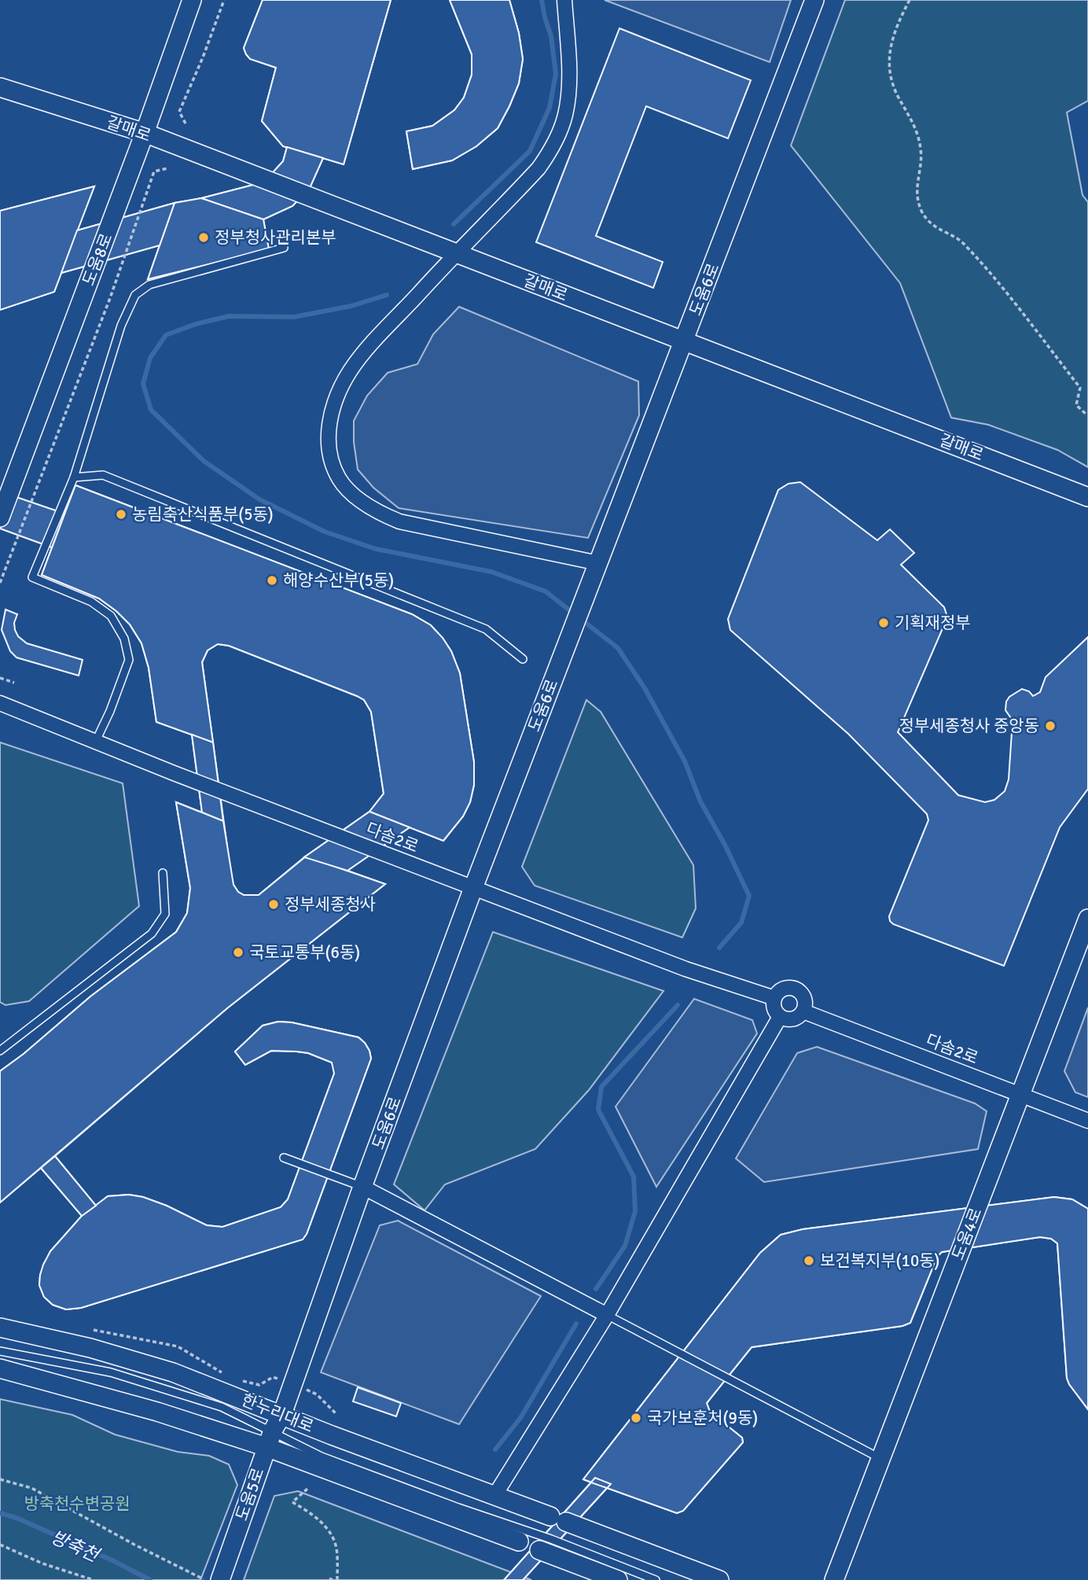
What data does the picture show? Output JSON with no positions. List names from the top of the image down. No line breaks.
{"streets":{"street":["갈매로","도움8로","도움6로","다솜2로","도움4로","한누리대로","도움5로"]},"crossings":[["갈매로","도움8로"],["갈매로","도움6로"],["도움6로","다솜2로"],["도움6로","한누리대로"],["도움6로","도움5로"],["다솜2로","도움4로"],["한누리대로","도움5로"]],"water":["방축천"],"parks":["방축천수변공원"],"places":["정부청사관리본부","농림축산식품부(5동)","해양수산부(5동)","기획재정부","정부세종청사 중앙동","정부세종청사","국토교통부(6동)","보건복지부(10동)","국가보훈처(9동)"]}
